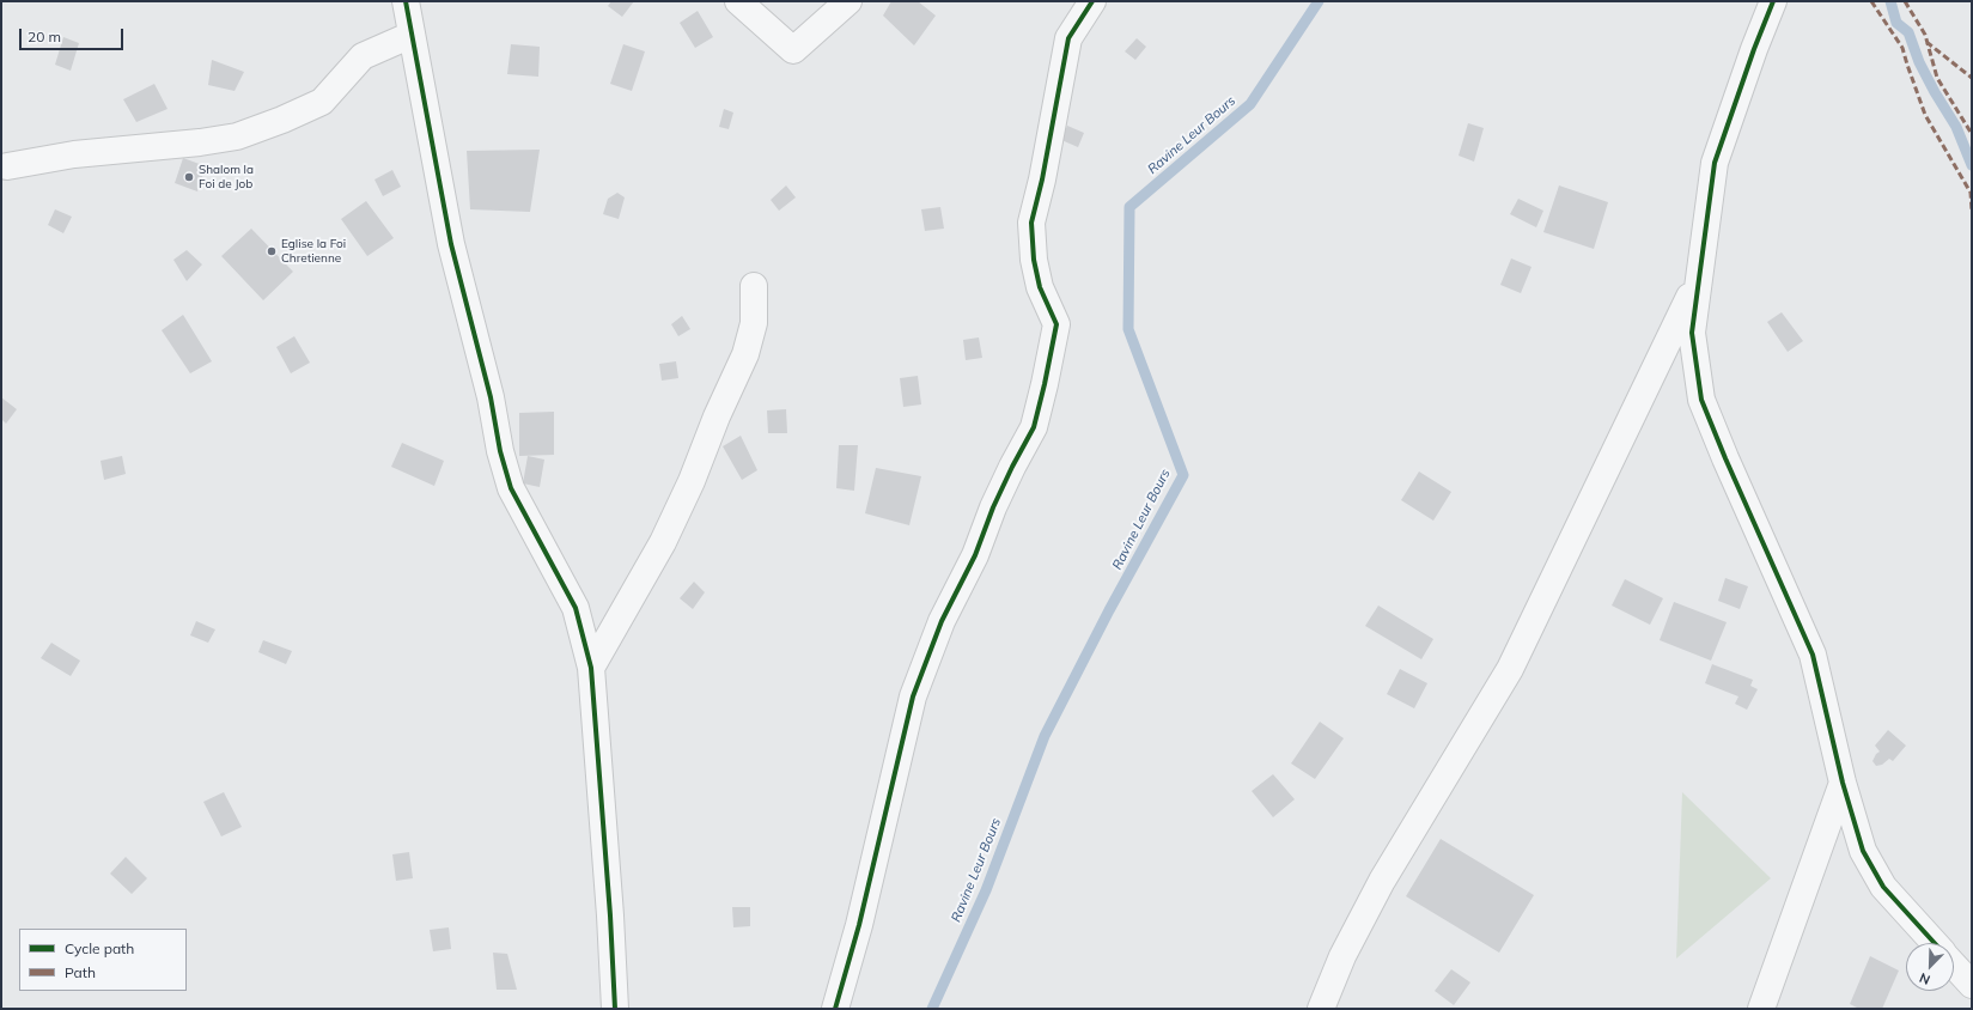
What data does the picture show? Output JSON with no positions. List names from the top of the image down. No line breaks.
{"water":["Ravine Leur Bours"],"places":["Shalom la Foi de Job","Eglise la Foi Chretienne"],"legend":["Cycle path","Path"],"scale_bar":"20 m","north":"bottom left"}
